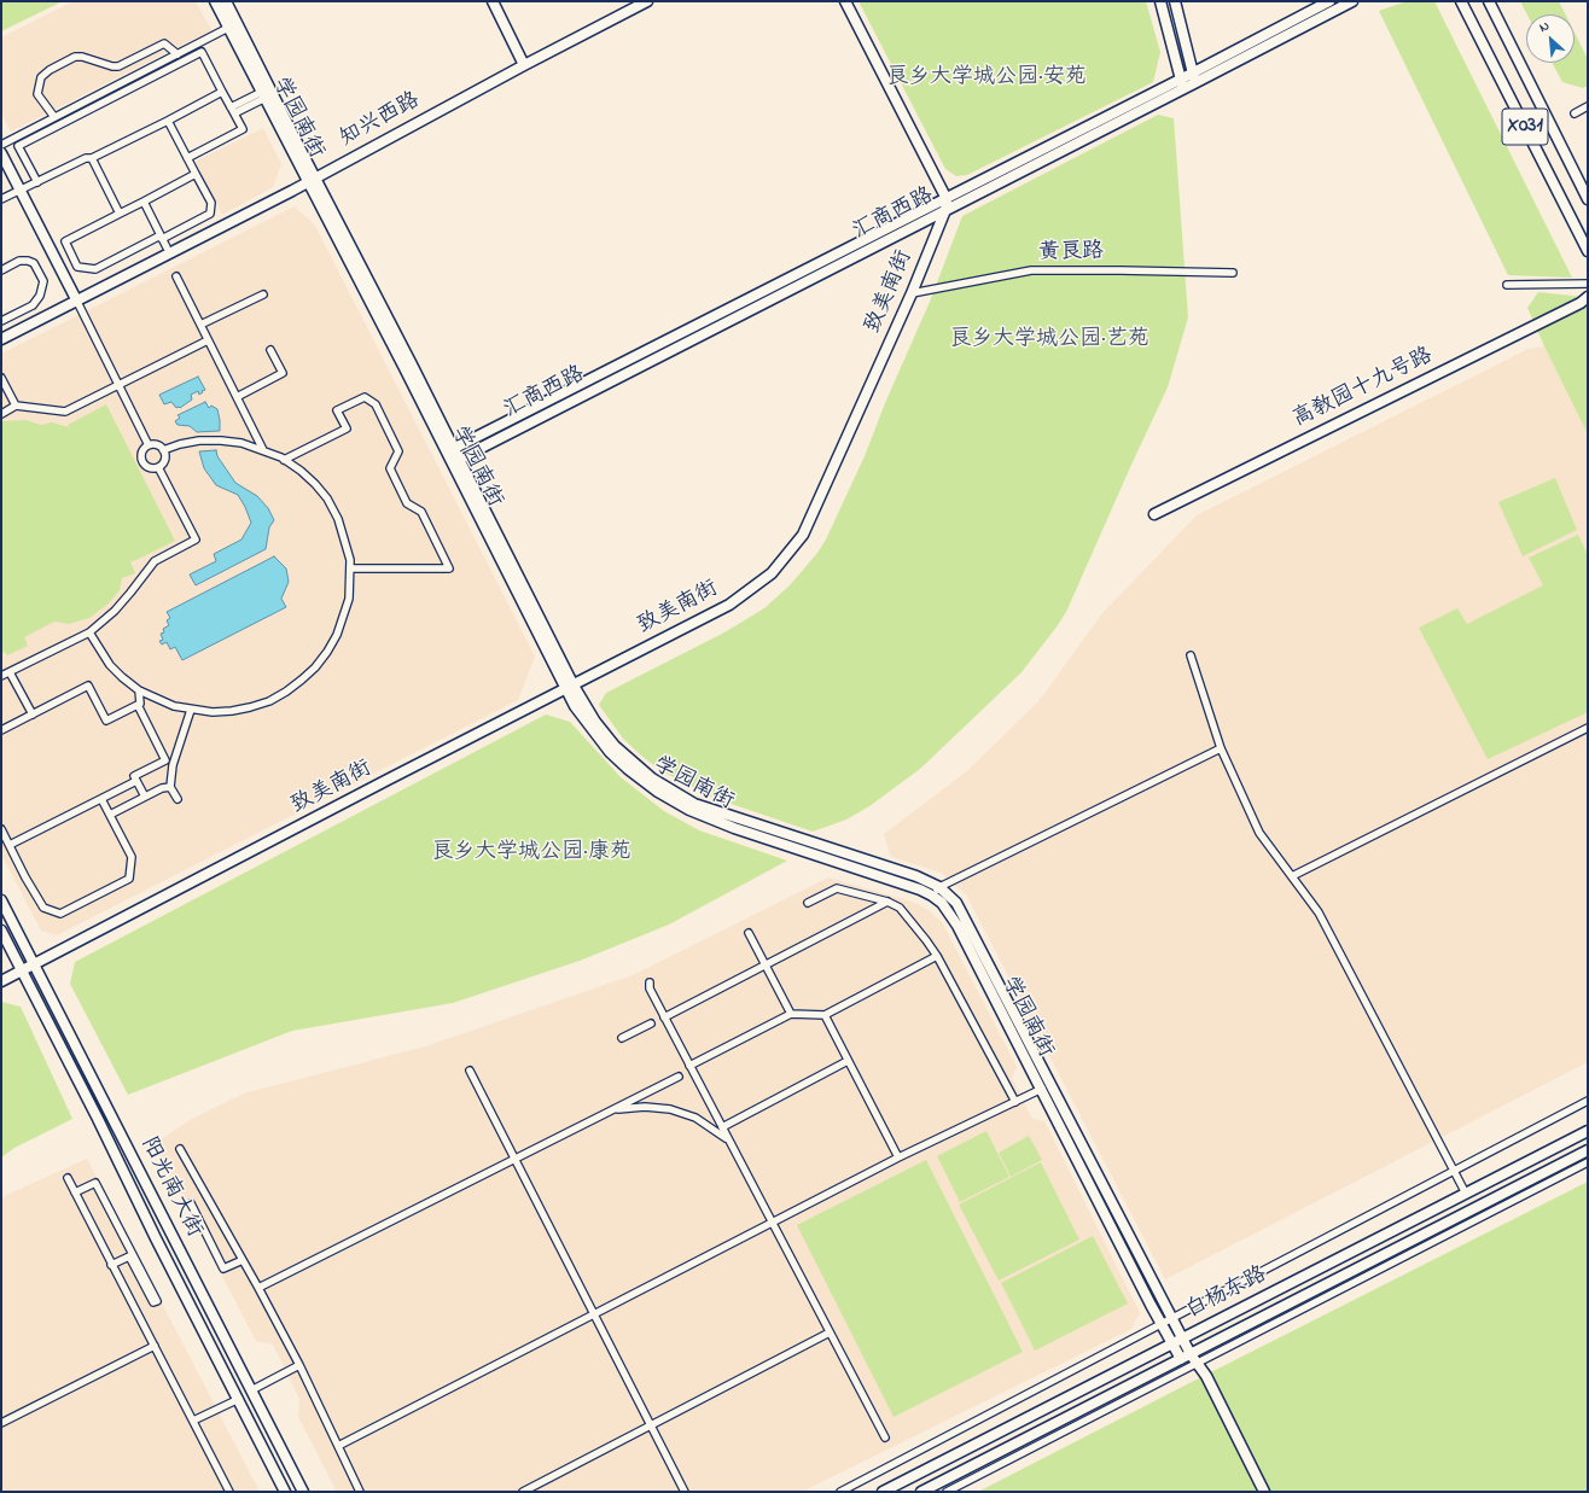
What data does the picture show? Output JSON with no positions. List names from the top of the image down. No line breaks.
{"streets":{"street":["学园南街","知兴西路","X031","汇商西路","黄良路","致美南街","高教园十九号路","阳光南大街","白杨东路"]},"crossings":[["学园南街","知兴西路"],["学园南街","汇商西路"],["学园南街","致美南街"],["学园南街","白杨东路"],["汇商西路","致美南街"],["黄良路","致美南街"],["致美南街","阳光南大街"]],"parks":["良乡大学城公园·安苑","良乡大学城公园·艺苑","良乡大学城公园·康苑"],"north":"top left"}
